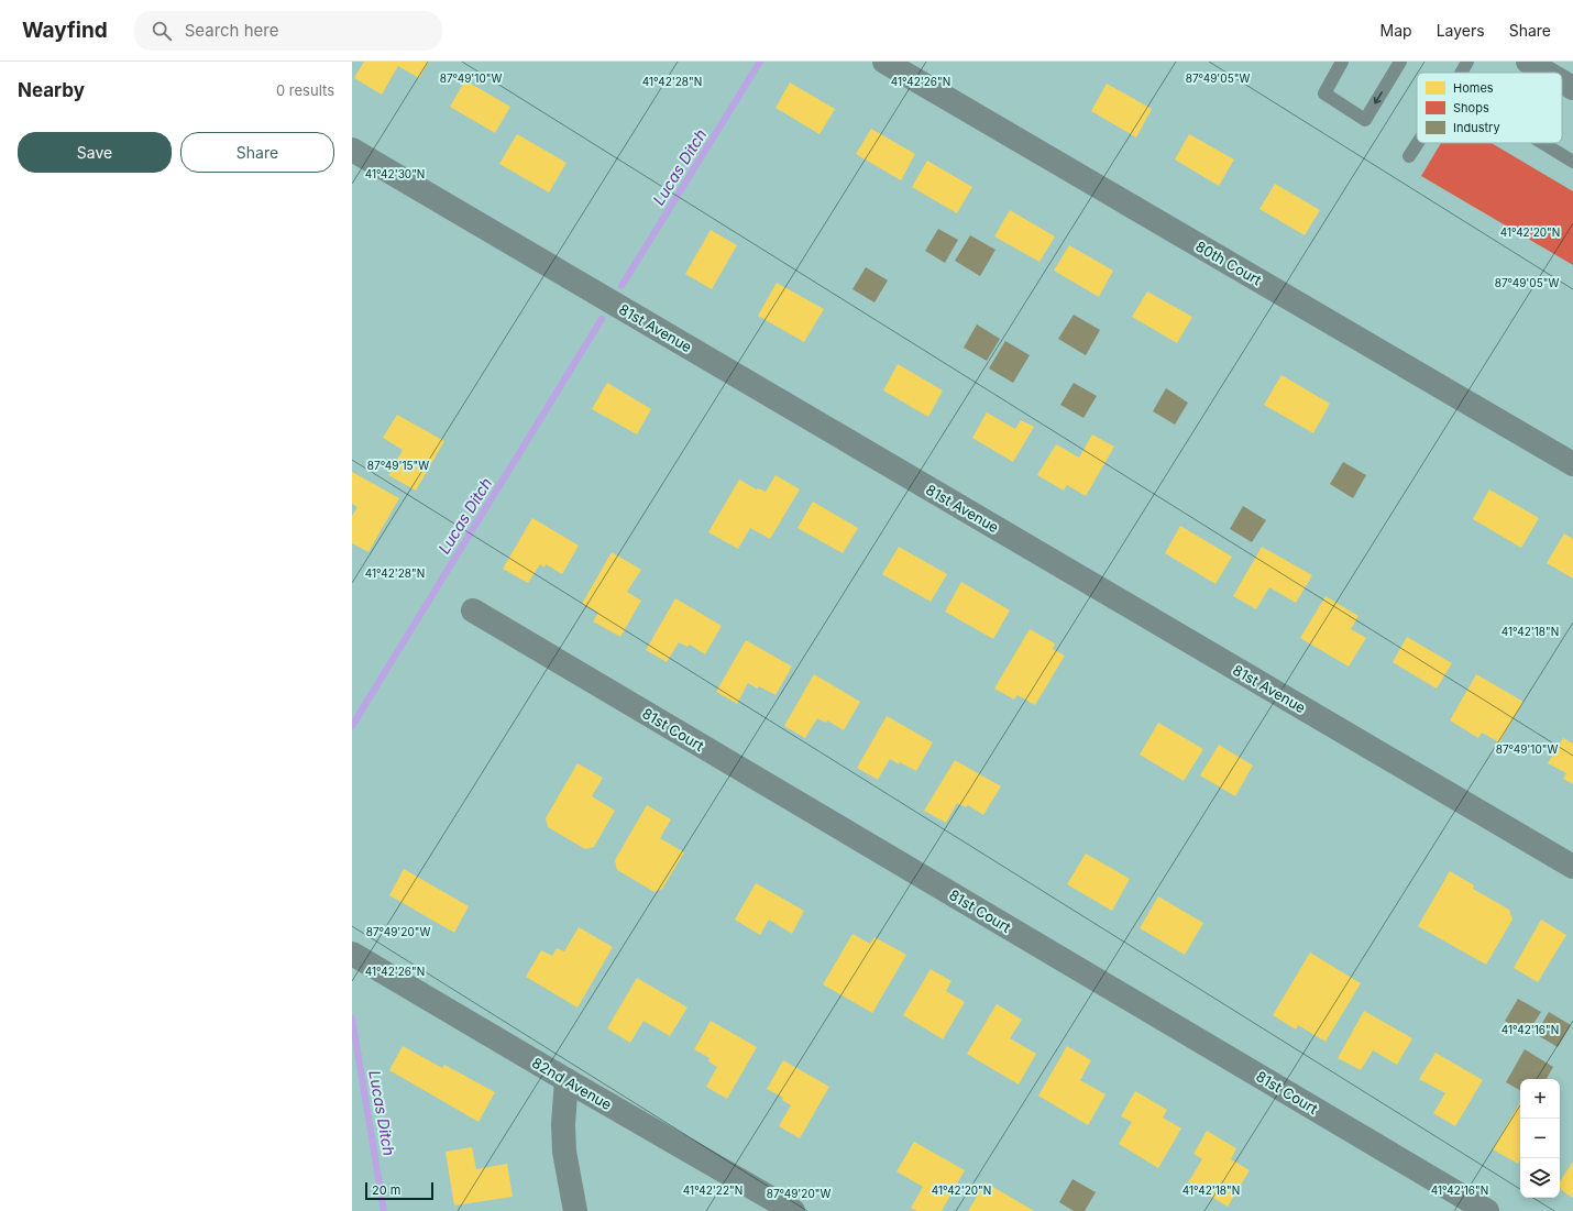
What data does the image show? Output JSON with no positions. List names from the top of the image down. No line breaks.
{"streets":{"street":["80th Court","81st Avenue","81st Court","82nd Avenue"]},"water":["Lucas Ditch"],"legend":["Homes","Shops","Industry"],"scale_bar":"20 m","page":{"header":"Wayfind","search":"Search here","nav":["Map","Layers","Share"],"heading":["Nearby","0 results"],"buttons":["Save","Share"],"map_buttons":["+","−"],"scale":"20 m"},"coordinates":["87°49'10\"W","87°49'05\"W","41°42'28\"N","41°42'26\"N","41°42'30\"N","41°42'20\"N","87°49'15\"W","41°42'18\"N","87°49'20\"W","41°42'16\"N","41°42'22\"N"]}
